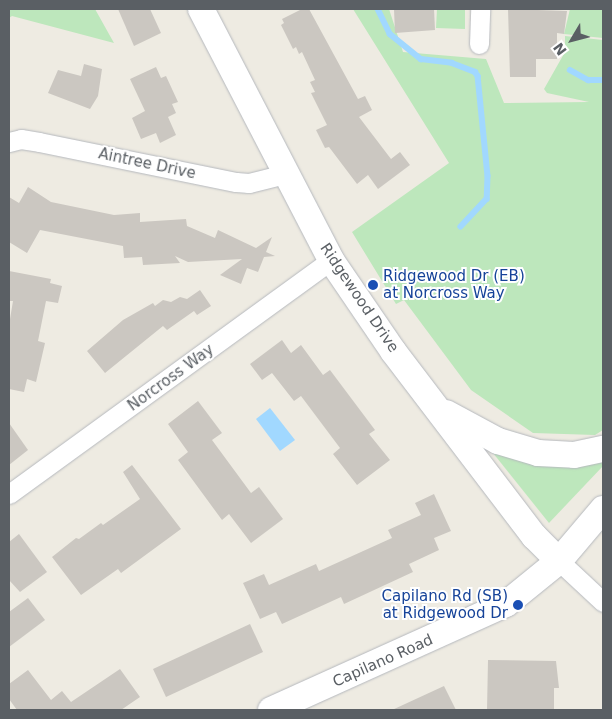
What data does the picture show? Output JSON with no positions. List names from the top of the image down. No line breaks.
{"streets":{"main road":["Ridgewood Drive","Capilano Road"],"street":["Aintree Drive","Norcross Way"]},"crossings":[["Aintree Drive","Ridgewood Drive"],["Ridgewood Drive","Norcross Way"],["Ridgewood Drive","Capilano Road"]],"places":["Ridgewood Dr (EB) at Norcross Way","Capilano Rd (SB) at Ridgewood Dr"],"north":"bottom left"}
